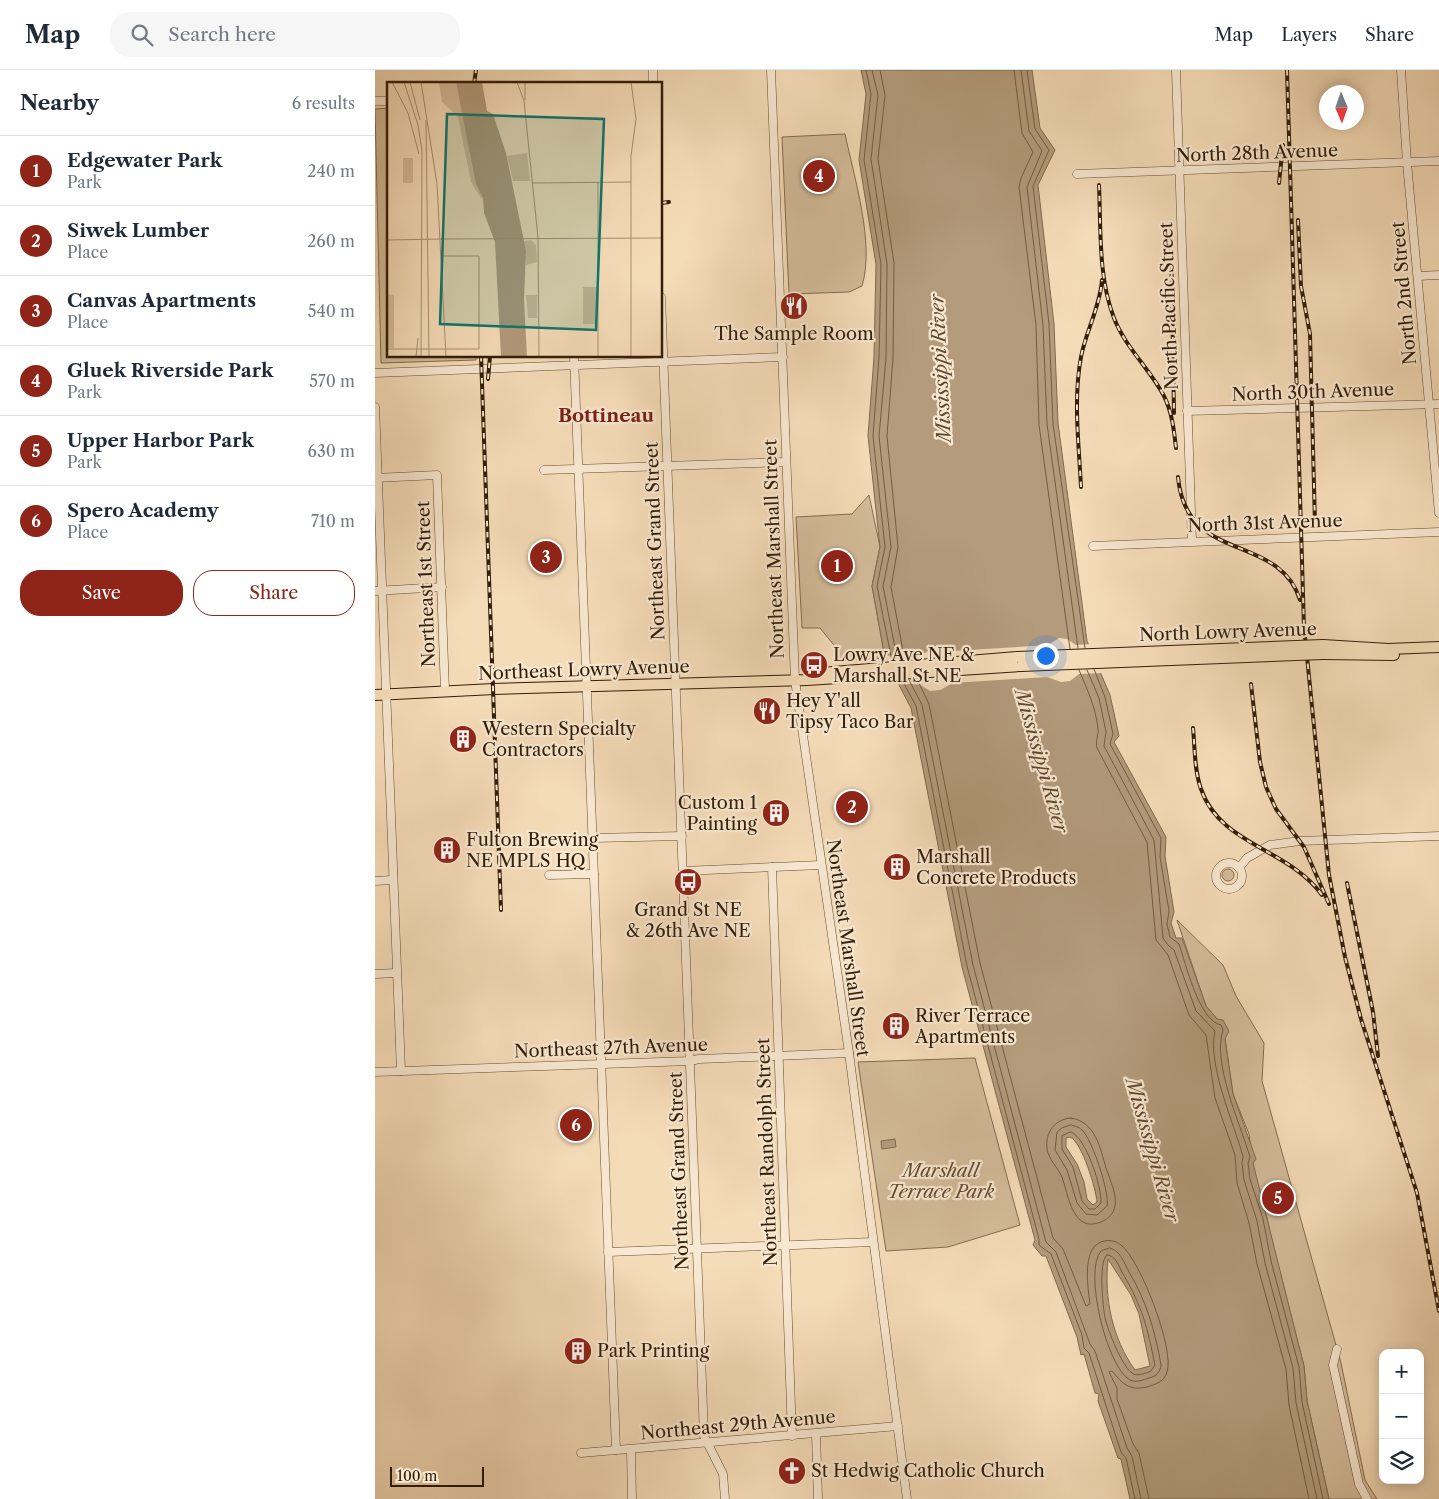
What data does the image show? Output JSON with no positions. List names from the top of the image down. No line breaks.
{"streets":{"main road":["North Lowry Avenue","Northeast Lowry Avenue"],"street":["North 28th Avenue","North 2nd Street","North Pacific Street","North 30th Avenue","North 31st Avenue","Northeast Grand Street","Northeast Marshall Street","Northeast 1st Street","Northeast 27th Avenue","Northeast Randolph Street","Northeast 29th Avenue"]},"crossings":[["North 28th Avenue","North 2nd Street"],["North 28th Avenue","North Pacific Street"],["North 2nd Street","North 30th Avenue"],["North Pacific Street","North 30th Avenue"],["North Pacific Street","North 31st Avenue"],["Northeast Grand Street","Northeast Lowry Avenue"],["Northeast Grand Street","Northeast 27th Avenue"],["Northeast Grand Street","Northeast 29th Avenue"],["Northeast Marshall Street","Northeast Lowry Avenue"],["Northeast Marshall Street","Northeast 27th Avenue"],["Northeast Marshall Street","Northeast 29th Avenue"],["Northeast 1st Street","Northeast Lowry Avenue"],["North Lowry Avenue","Northeast Lowry Avenue"],["Northeast 27th Avenue","Northeast Randolph Street"],["Northeast Randolph Street","Northeast 29th Avenue"]],"districts":["Bottineau"],"water":["Mississippi River"],"parks":["Marshall Terrace Park"],"places":{"restaurant":["The Sample Room","Hey Y'all Tipsy Taco Bar"],"bus stop":["Lowry Ave NE & Marshall St NE","Grand St NE & 26th Ave NE"],"building":["Western Specialty Contractors","Custom 1 Painting","Fulton Brewing NE MPLS HQ","Marshall Concrete Products","River Terrace Apartments","Park Printing"],"church":["St Hedwig Catholic Church"]},"scale_bar":"100 m","north":"bottom","page":{"header":"Map","search":"Search here","nav":["Map","Layers","Share"],"heading":["Nearby","6 results"],"list":[{"mark":"1","name":"Edgewater Park","note":"Park","value":"240 m"},{"mark":"2","name":"Siwek Lumber","note":"Place","value":"260 m"},{"mark":"3","name":"Canvas Apartments","note":"Place","value":"540 m"},{"mark":"4","name":"Gluek Riverside Park","note":"Park","value":"570 m"},{"mark":"5","name":"Upper Harbor Park","note":"Park","value":"630 m"},{"mark":"6","name":"Spero Academy","note":"Place","value":"710 m"}],"pins":["4","3","1","2","6","5"],"buttons":["Save","Share"],"map_buttons":["+","−"],"scale":"100 m"}}
